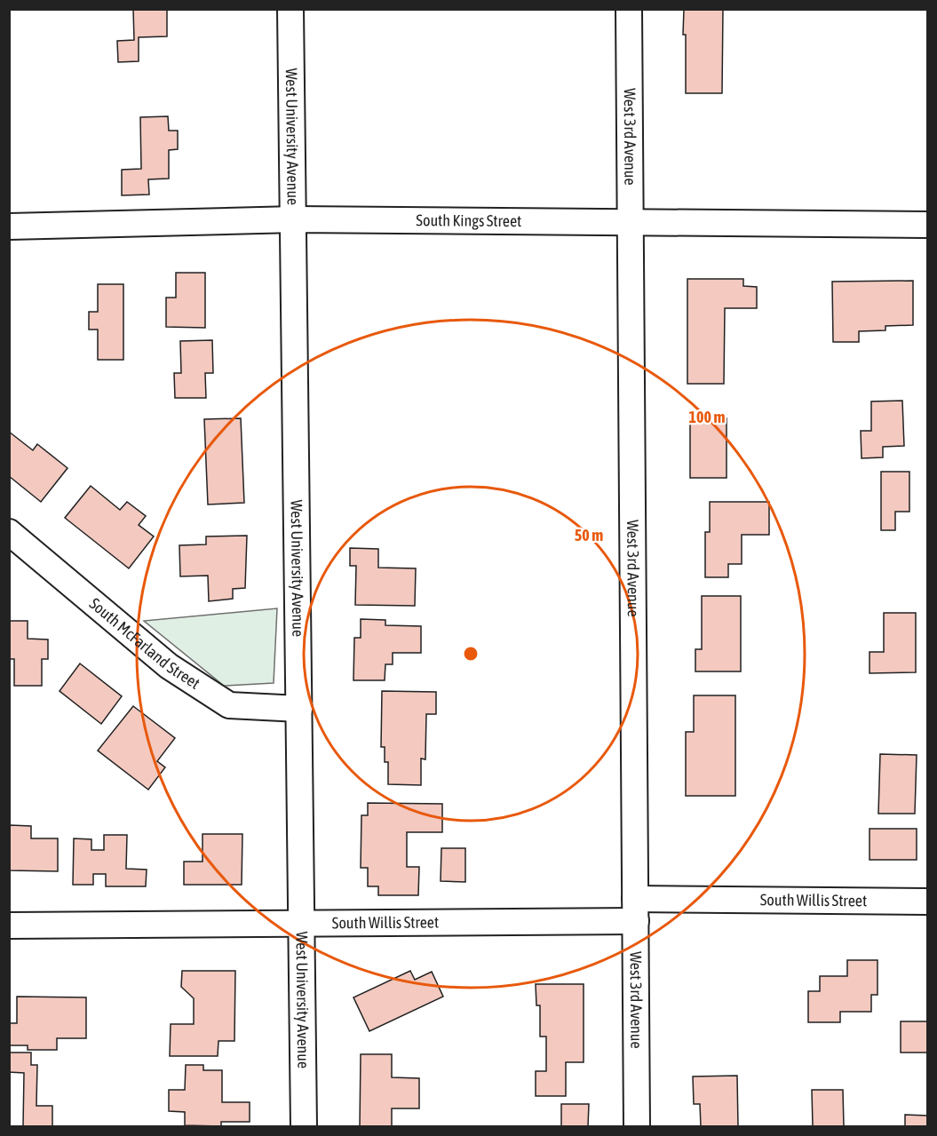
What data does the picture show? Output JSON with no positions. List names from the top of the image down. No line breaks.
{"streets":{"street":["West University Avenue","West 3rd Avenue","South Kings Street","South McFarland Street","South Willis Street"]},"crossings":[["West University Avenue","South Kings Street"],["West University Avenue","South McFarland Street"],["West University Avenue","South Willis Street"],["West 3rd Avenue","South Kings Street"],["West 3rd Avenue","South Willis Street"]],"rings":["100 m","50 m"]}
